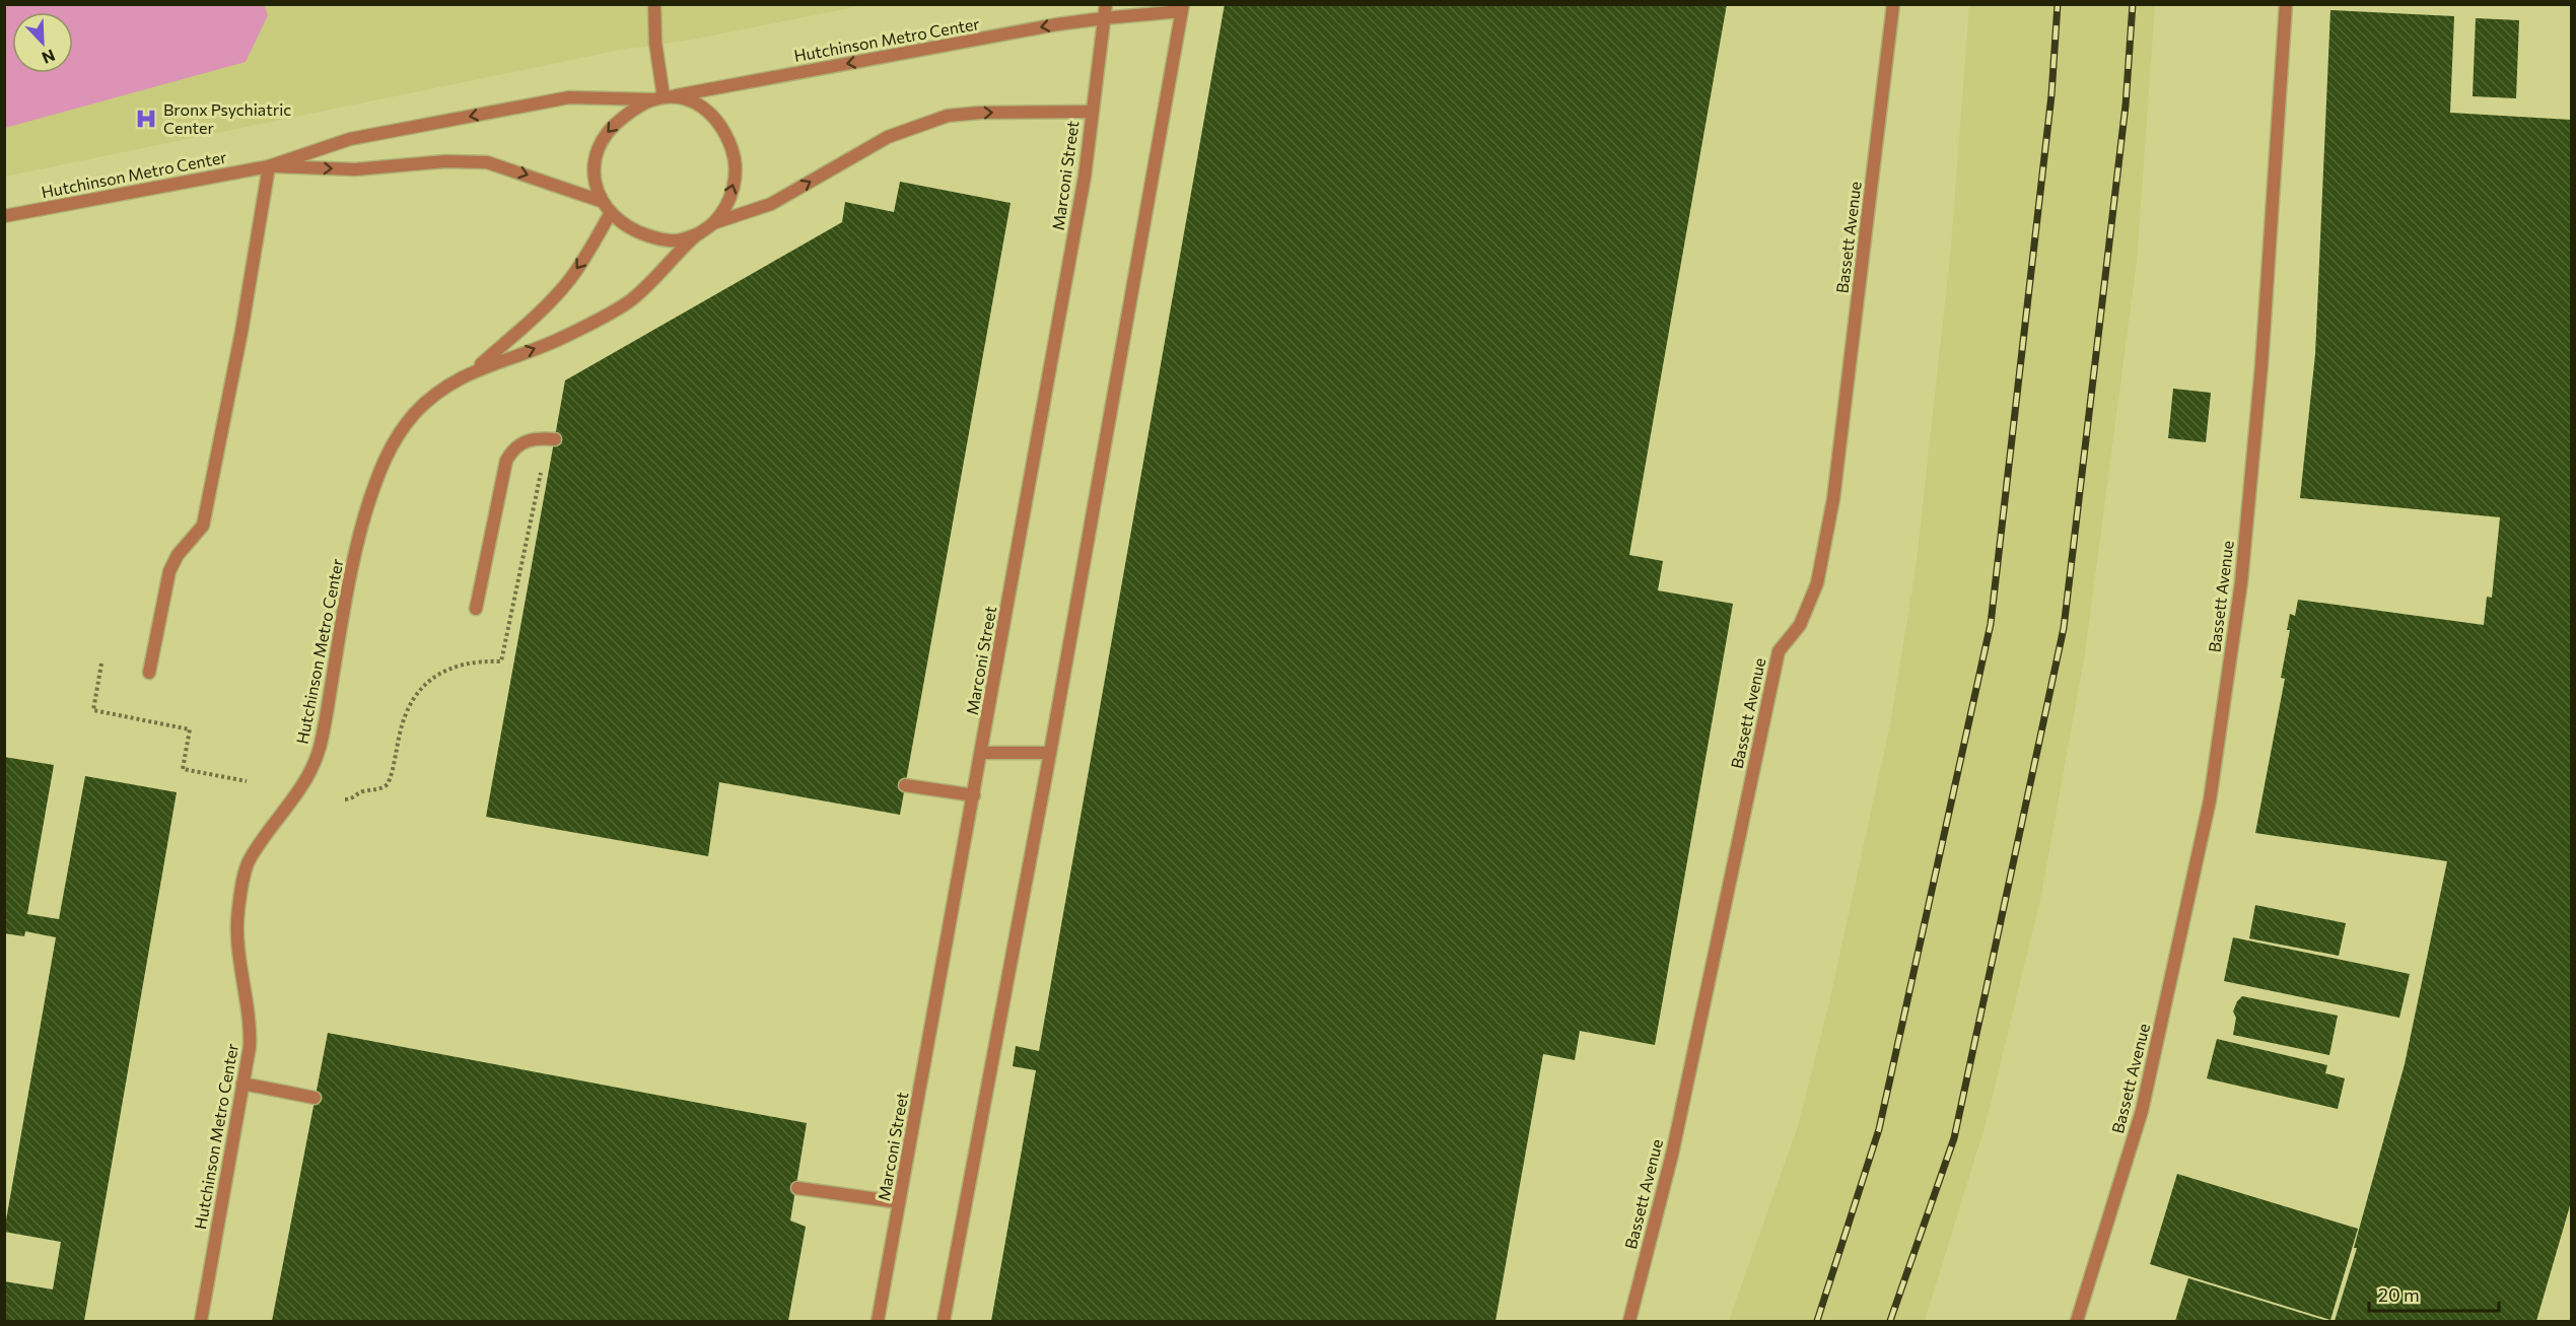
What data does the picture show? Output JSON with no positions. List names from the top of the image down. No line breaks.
{"streets":{"street":["Hutchinson Metro Center","Marconi Street","Bassett Avenue"]},"crossings":[["Hutchinson Metro Center","Marconi Street"]],"places":{"hospital":["Bronx Psychiatric Center"]},"scale_bar":"20 m","north":"bottom right"}
